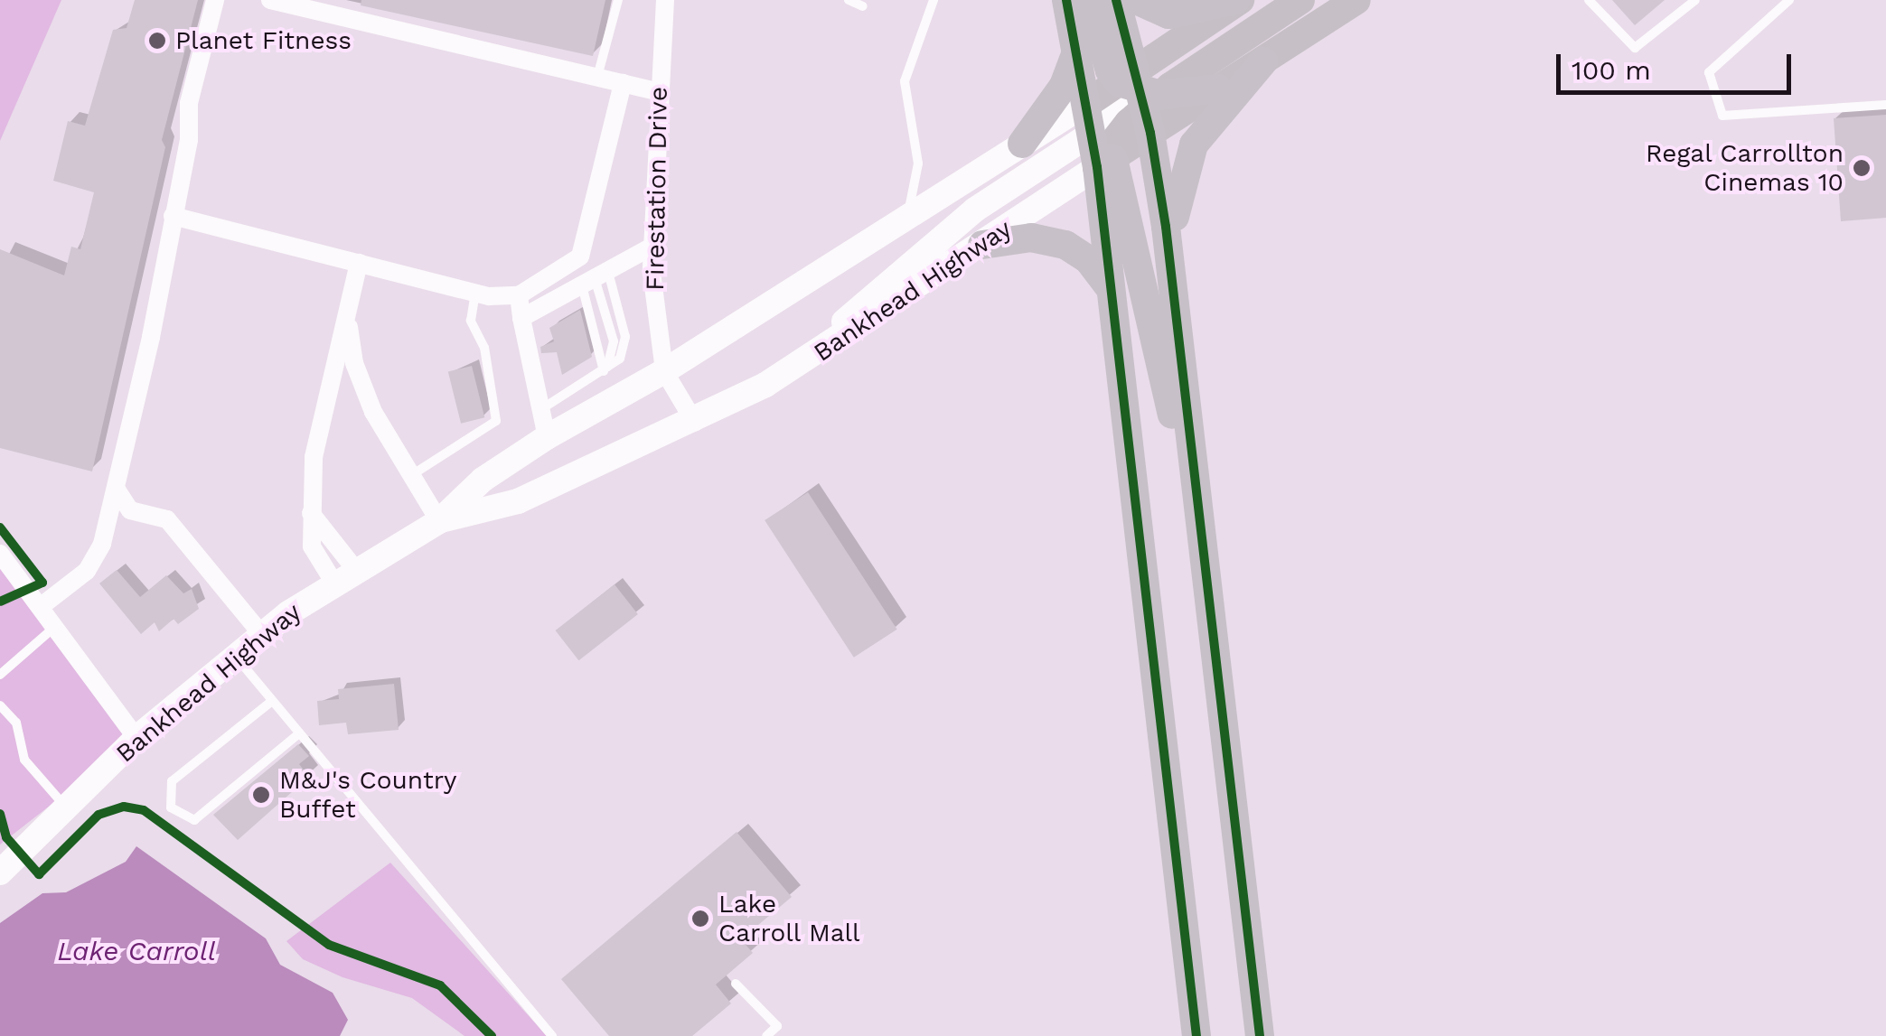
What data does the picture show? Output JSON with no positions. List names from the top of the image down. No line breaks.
{"streets":{"main road":["Bankhead Highway"],"street":["Firestation Drive"]},"crossings":[["Firestation Drive","Bankhead Highway"]],"water":["Lake Carroll"],"places":["Planet Fitness","Regal Carrollton Cinemas 10","M&J's Country Buffet","Lake Carroll Mall"],"scale_bar":"100 m"}
